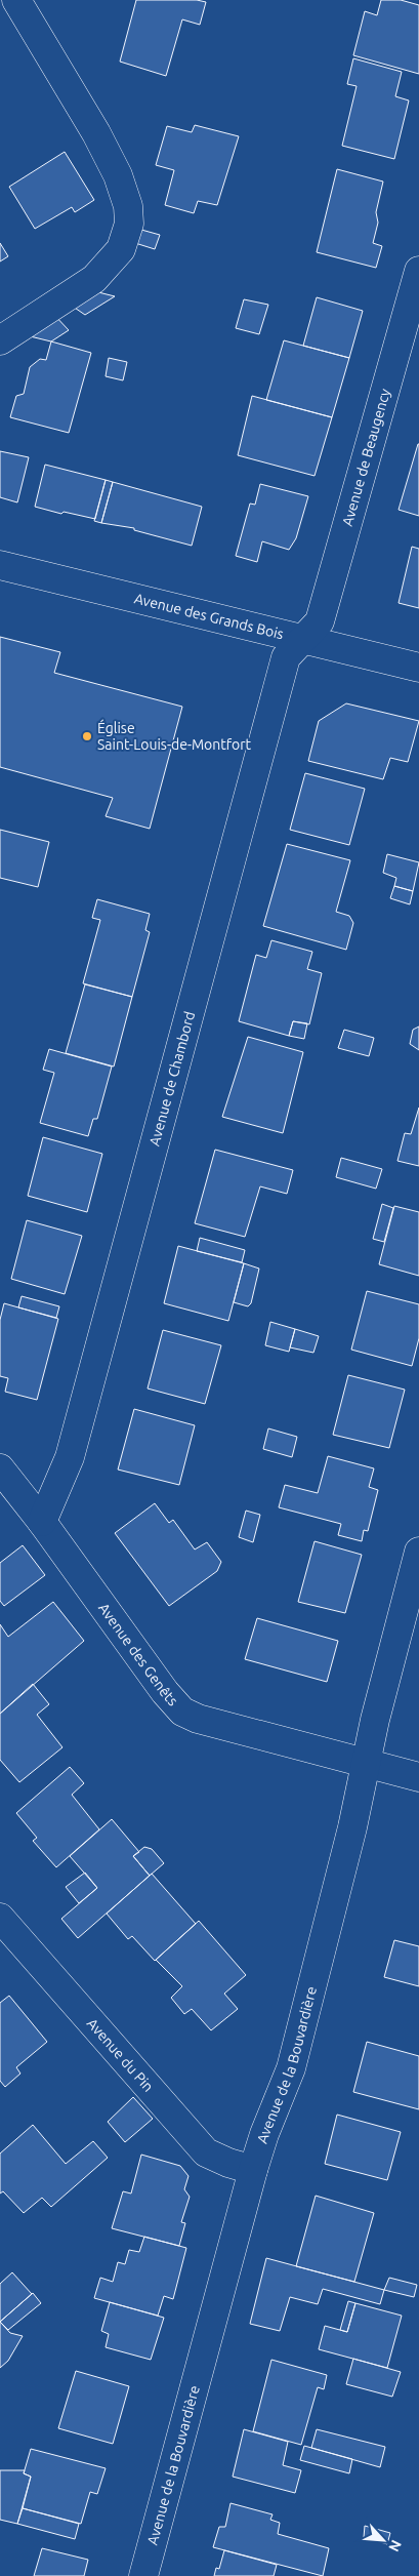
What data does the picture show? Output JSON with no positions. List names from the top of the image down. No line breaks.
{"streets":{"street":["Avenue de Beaugency","Avenue des Grands Bois","Avenue de Chambord","Avenue des Genêts","Avenue du Pin","Avenue de la Bouvardière"]},"crossings":[["Avenue de Beaugency","Avenue des Grands Bois"],["Avenue de Beaugency","Avenue de Chambord"],["Avenue des Grands Bois","Avenue de Chambord"],["Avenue de Chambord","Avenue des Genêts"],["Avenue des Genêts","Avenue de la Bouvardière"],["Avenue du Pin","Avenue de la Bouvardière"]],"places":["Église Saint-Louis-de-Montfort"],"north":"bottom right"}
